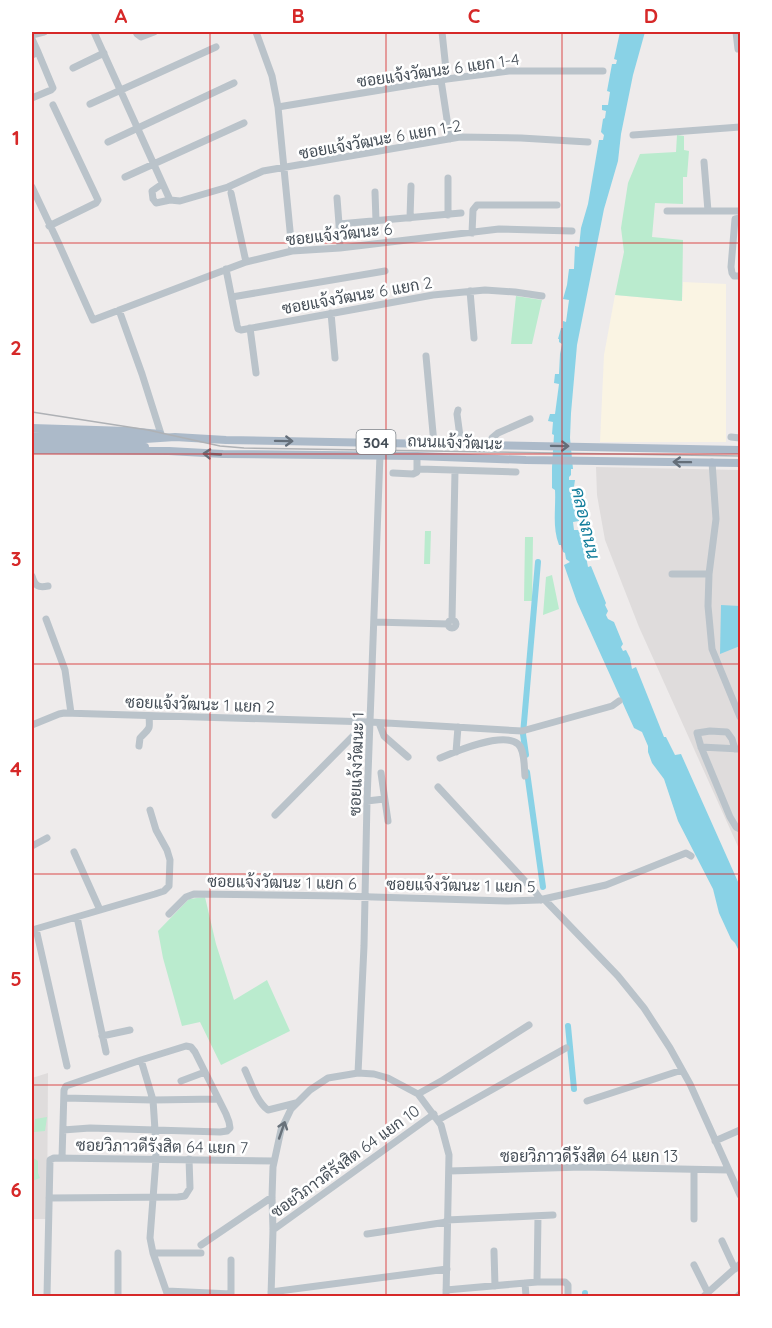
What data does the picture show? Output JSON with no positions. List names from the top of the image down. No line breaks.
{"streets":{"main road":["304","ถนนแจ้งวัฒนะ"],"street":["ซอยแจ้งวัฒนะ 6 แยก 1-4","ซอยแจ้งวัฒนะ 6 แยก 1-2","ซอยแจ้งวัฒนะ 6","ซอยแจ้งวัฒนะ 6 แยก 2","ซอยแจ้งวัฒนะ 1 แยก 2","ซอยแจ้งวัฒนะ 1","ซอยแจ้งวัฒนะ 1 แยก 6","ซอยแจ้งวัฒนะ 1 แยก 5","ซอยวิภาวดีรังสิต 64 แยก 7","ซอยวิภาวดีรังสิต 64 แยก 13","ซอยวิภาวดีรังสิต 64 แยก 10"]},"crossings":[["ถนนแจ้งวัฒนะ","ซอยแจ้งวัฒนะ 1"],["ซอยแจ้งวัฒนะ 1 แยก 2","ซอยแจ้งวัฒนะ 1"],["ซอยแจ้งวัฒนะ 1","ซอยแจ้งวัฒนะ 1 แยก 6"],["ซอยแจ้งวัฒนะ 1","ซอยแจ้งวัฒนะ 1 แยก 5"],["ซอยแจ้งวัฒนะ 1 แยก 6","ซอยแจ้งวัฒนะ 1 แยก 5"]],"water":["คลองถนน"],"grid":{"columns":["A","B","C","D"],"rows":["1","2","3","4","5","6"]}}
